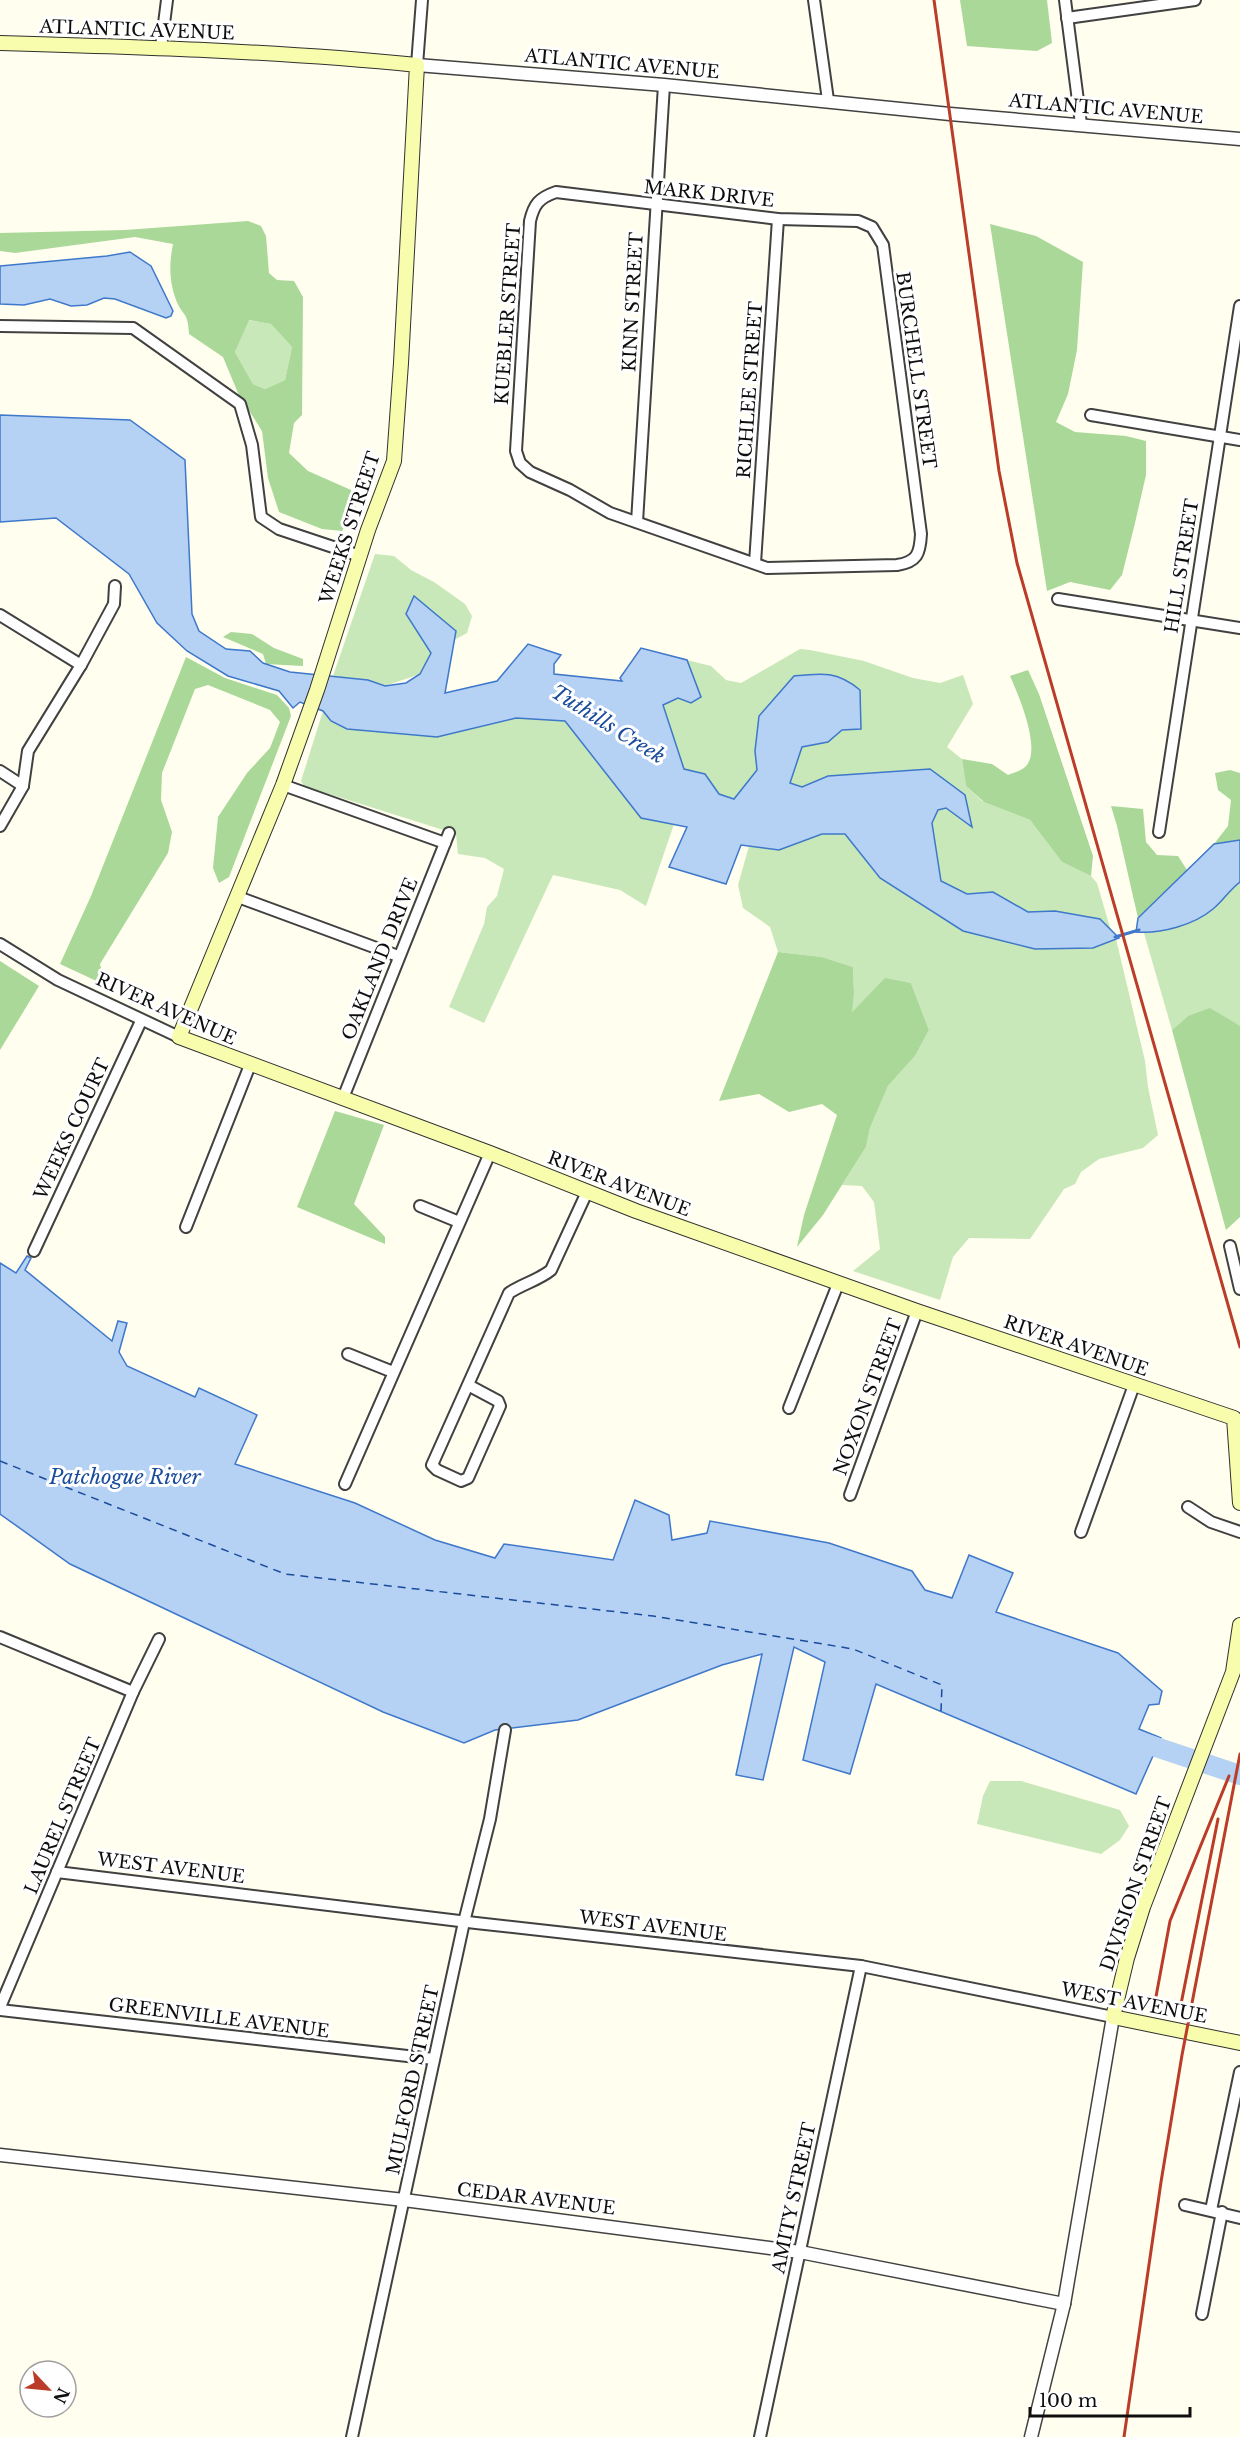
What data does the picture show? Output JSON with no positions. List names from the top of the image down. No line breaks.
{"streets":{"main road":["ATLANTIC AVENUE","WEEKS STREET","RIVER AVENUE","WEST AVENUE","DIVISION STREET"],"street":["MARK DRIVE","KINN STREET","KUEBLER STREET","BURCHELL STREET","RICHLEE STREET","HILL STREET","OAKLAND DRIVE","WEEKS COURT","NOXON STREET","LAUREL STREET","GREENVILLE AVENUE","MULFORD STREET","AMITY STREET","CEDAR AVENUE"]},"crossings":[["ATLANTIC AVENUE","KINN STREET"],["ATLANTIC AVENUE","WEEKS STREET"],["MARK DRIVE","KINN STREET"],["MARK DRIVE","KUEBLER STREET"],["MARK DRIVE","BURCHELL STREET"],["MARK DRIVE","RICHLEE STREET"],["KINN STREET","KUEBLER STREET"],["BURCHELL STREET","RICHLEE STREET"],["WEEKS STREET","OAKLAND DRIVE"],["WEEKS STREET","RIVER AVENUE"],["OAKLAND DRIVE","RIVER AVENUE"],["RIVER AVENUE","WEEKS COURT"],["RIVER AVENUE","NOXON STREET"],["LAUREL STREET","WEST AVENUE"],["LAUREL STREET","GREENVILLE AVENUE"],["WEST AVENUE","DIVISION STREET"],["WEST AVENUE","MULFORD STREET"],["WEST AVENUE","AMITY STREET"],["DIVISION STREET","CEDAR AVENUE"],["GREENVILLE AVENUE","MULFORD STREET"],["MULFORD STREET","CEDAR AVENUE"],["AMITY STREET","CEDAR AVENUE"]],"water":["Tuthills Creek","Patchogue River"],"scale_bar":"100 m","north":"bottom right"}
